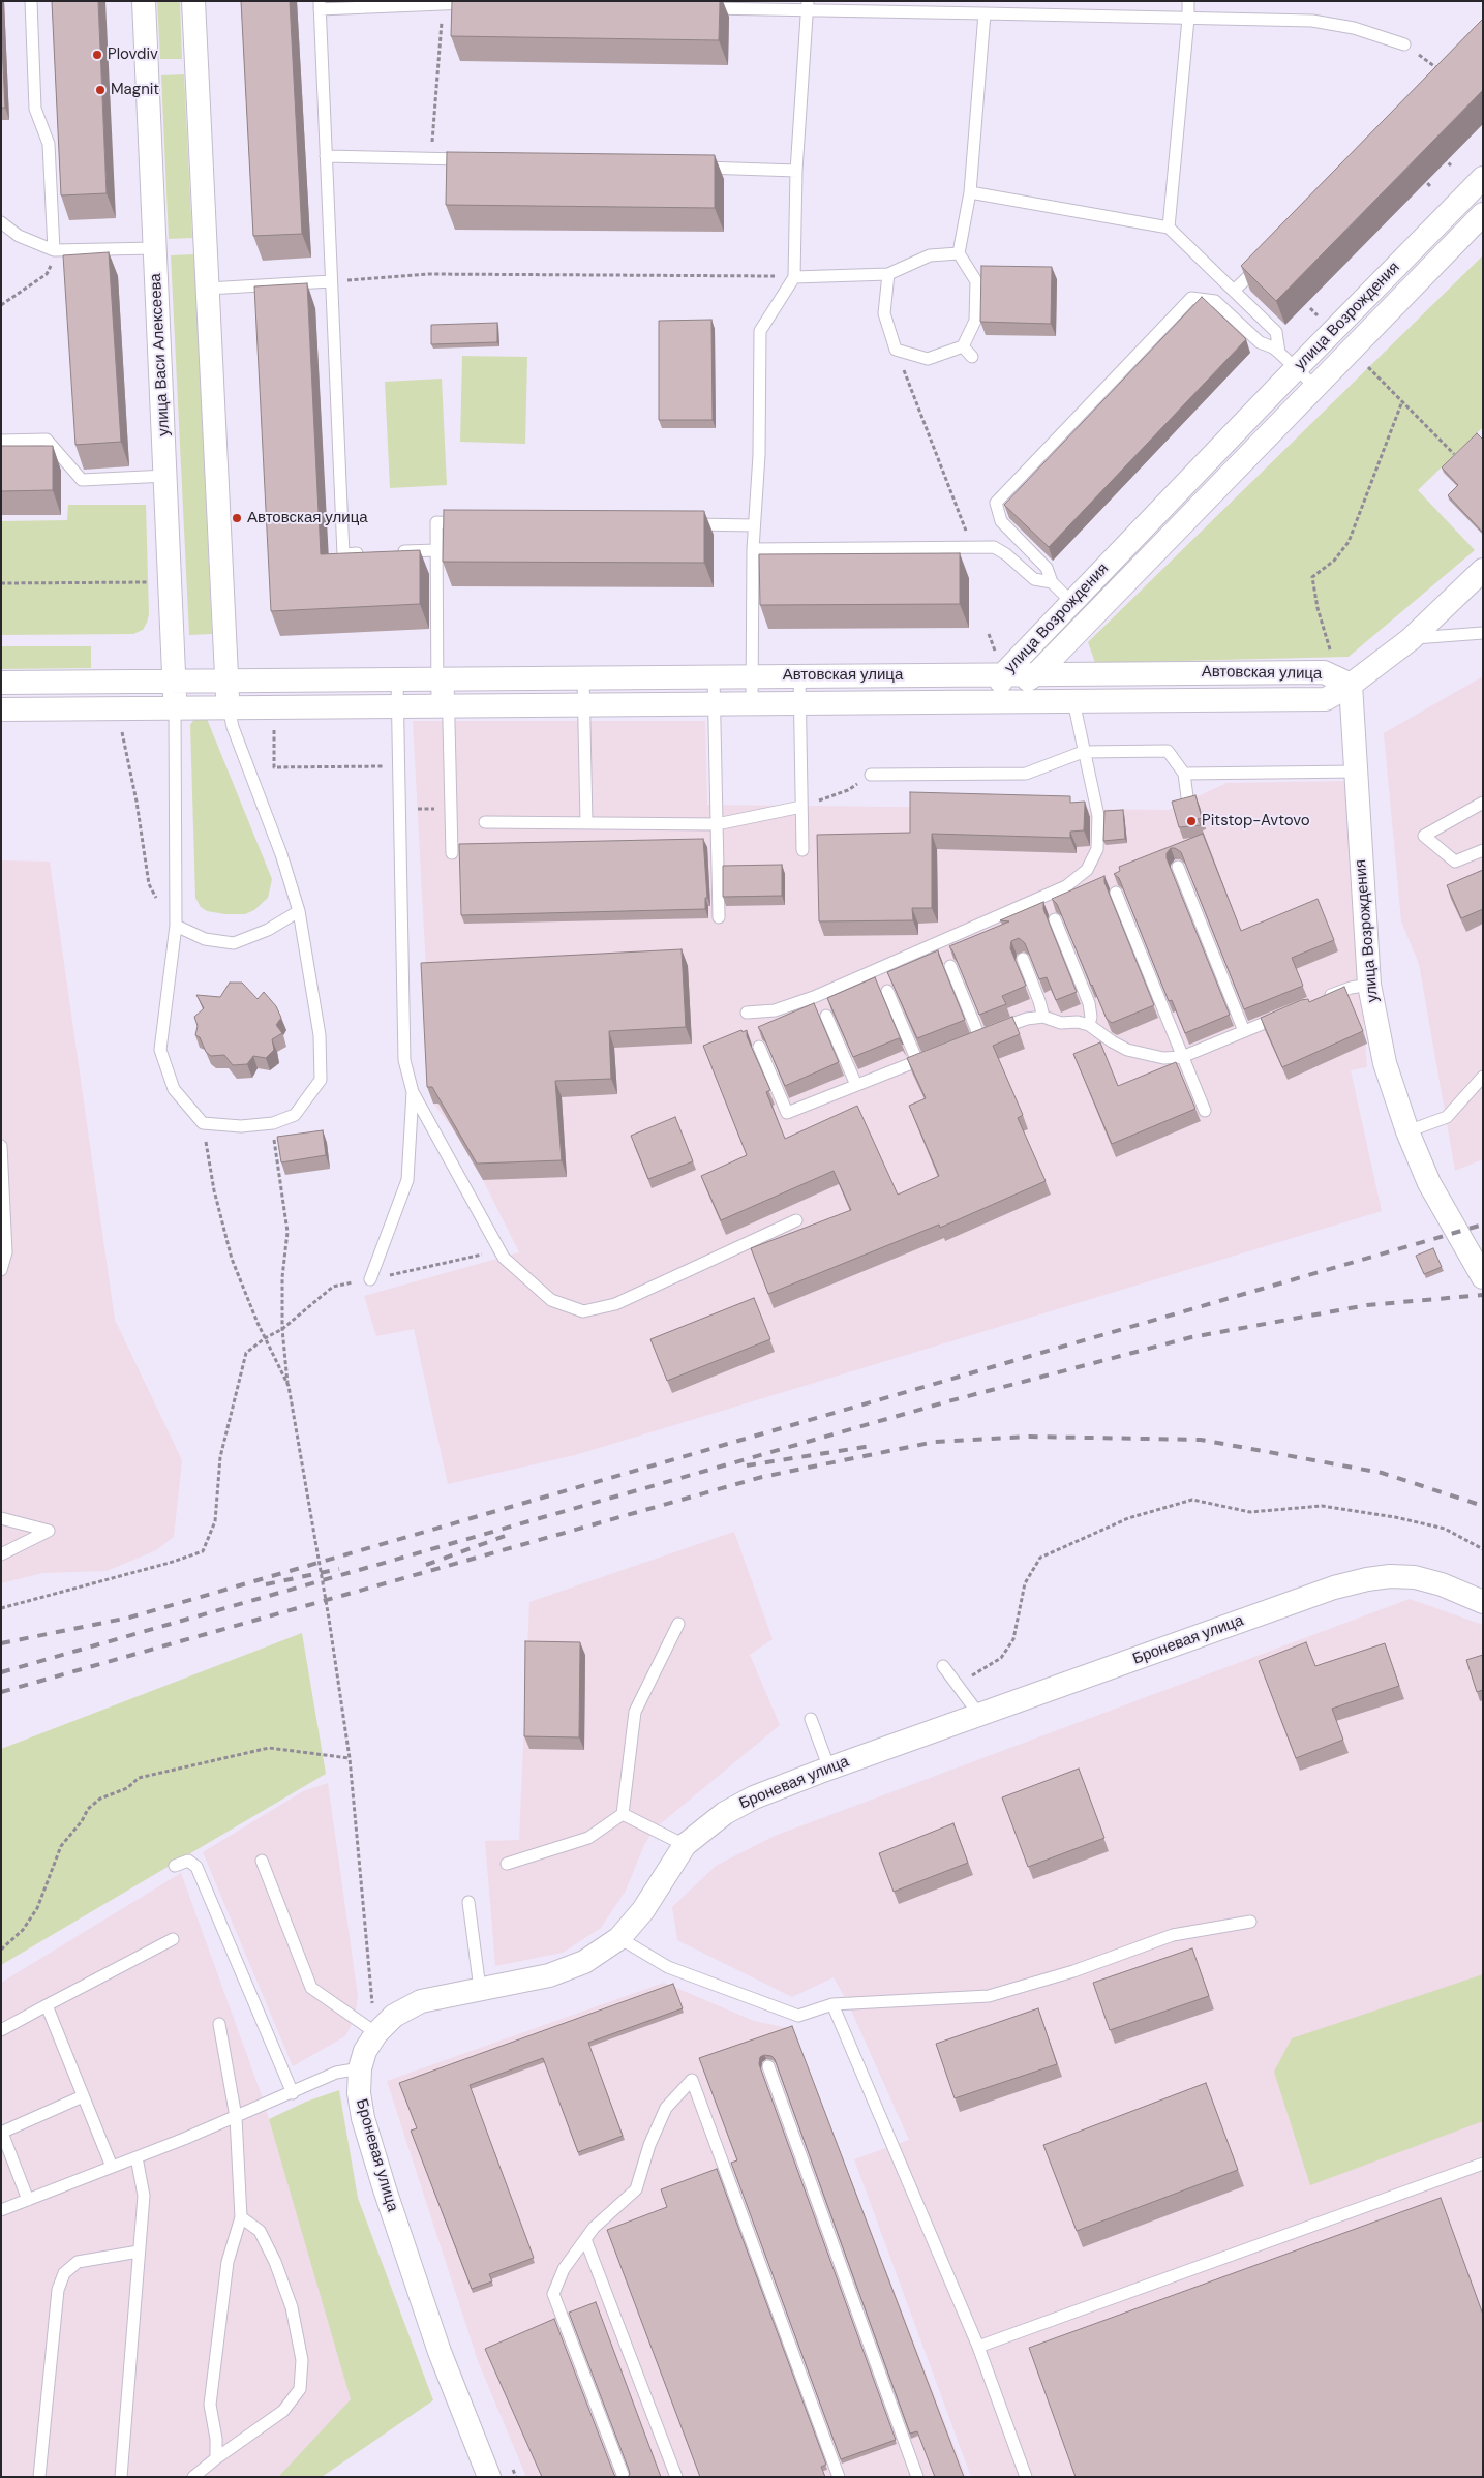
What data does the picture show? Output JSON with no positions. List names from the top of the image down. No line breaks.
{"streets":{"street":["улица Возрождения","улица Васи Алексеева","Автовская улица","Броневая улица"]},"crossings":[["улица Возрождения","Автовская улица"],["улица Васи Алексеева","Автовская улица"]],"places":["Plovdiv","Magnit","Автовская улица","Pitstop-Avtovo"]}
